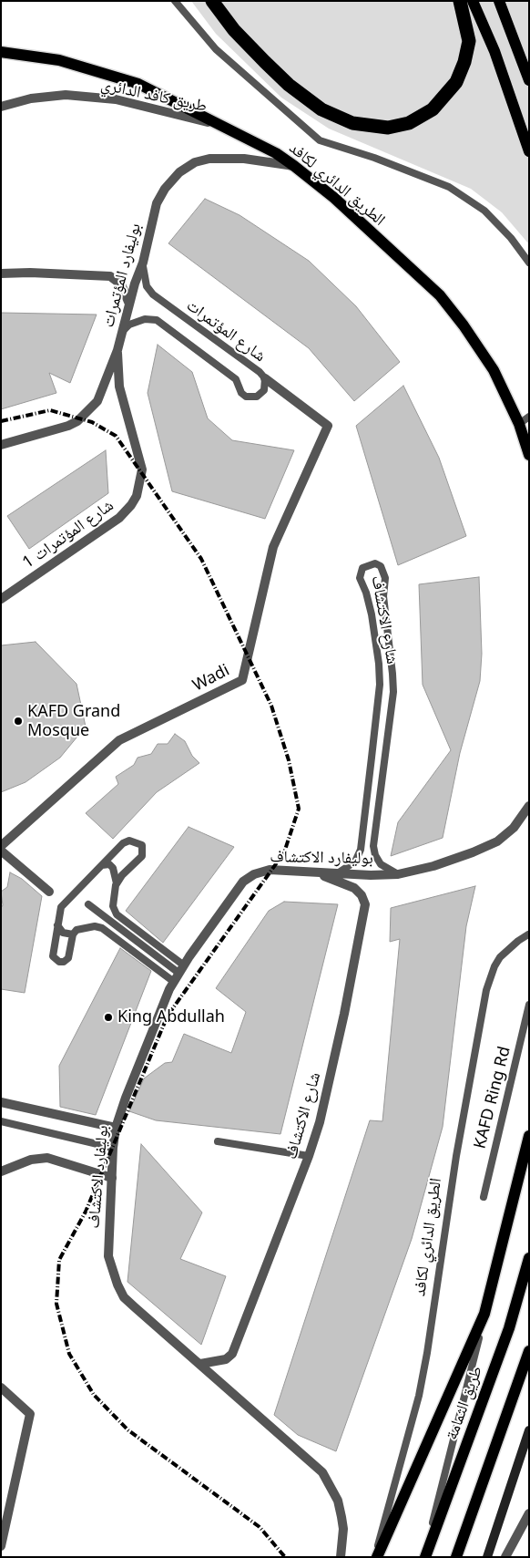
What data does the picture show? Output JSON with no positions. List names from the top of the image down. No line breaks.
{"streets":{"main road":["الطريق الدائري لكافد","طريق الثمامة"],"street":["طريق كافد الدائري","بوليفارد المؤتمرات","شارع المؤتمرات 1","شارع الاكتشاف","Wadi","بوليفارد الاكتشاف"],"lane":["شارع المؤتمرات","KAFD Ring Rd"]},"crossings":[["طريق كافد الدائري","الطريق الدائري لكافد"],["الطريق الدائري لكافد","بوليفارد المؤتمرات"],["بوليفارد المؤتمرات","شارع المؤتمرات"],["بوليفارد المؤتمرات","شارع المؤتمرات 1"],["شارع المؤتمرات","Wadi"],["شارع الاكتشاف","بوليفارد الاكتشاف"]],"places":["KAFD Grand Mosque","King Abdullah"]}
